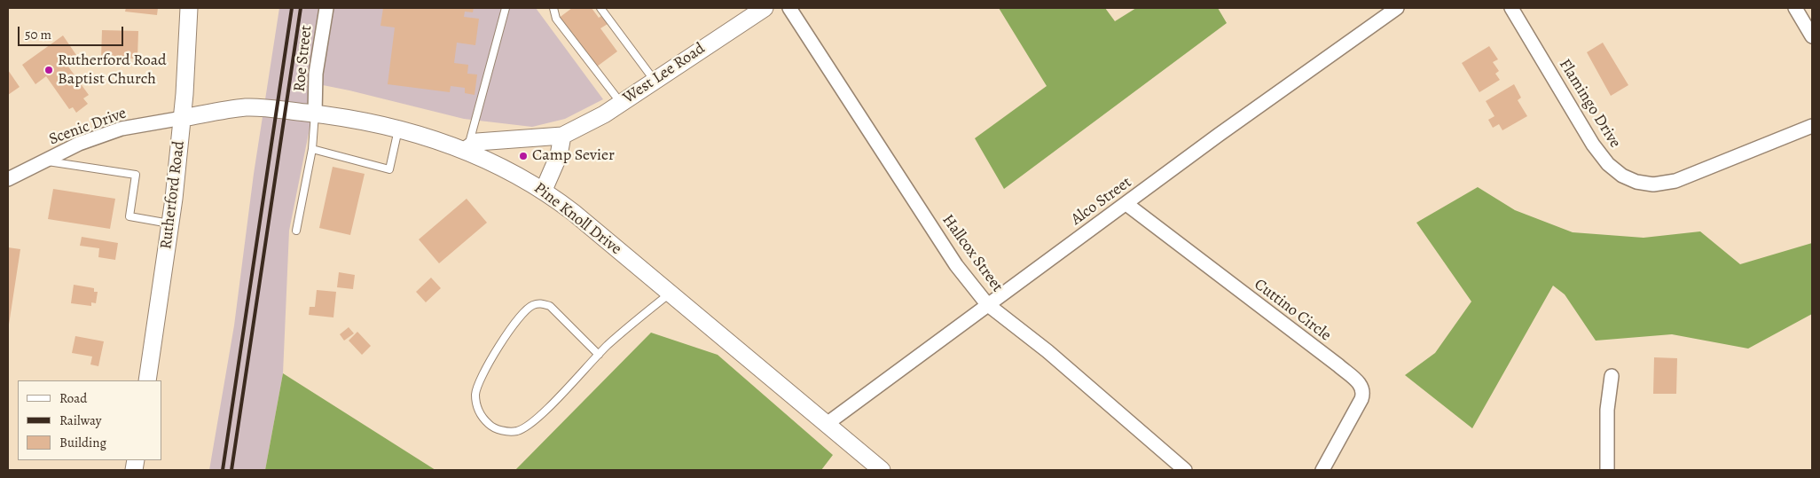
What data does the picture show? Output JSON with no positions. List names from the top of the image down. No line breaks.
{"streets":{"street":["Roe Street","West Lee Road","Flamingo Drive","Scenic Drive","Rutherford Road","Alco Street","Pine Knoll Drive","Hallcox Street","Cuttino Circle"]},"crossings":[["Roe Street","Pine Knoll Drive"],["West Lee Road","Pine Knoll Drive"],["Scenic Drive","Rutherford Road"],["Scenic Drive","Pine Knoll Drive"],["Rutherford Road","Pine Knoll Drive"],["Alco Street","Pine Knoll Drive"],["Alco Street","Hallcox Street"],["Alco Street","Cuttino Circle"]],"places":["Rutherford Road Baptist Church","Camp Sevier"],"legend":["Road","Railway","Building"],"scale_bar":"50 m"}
